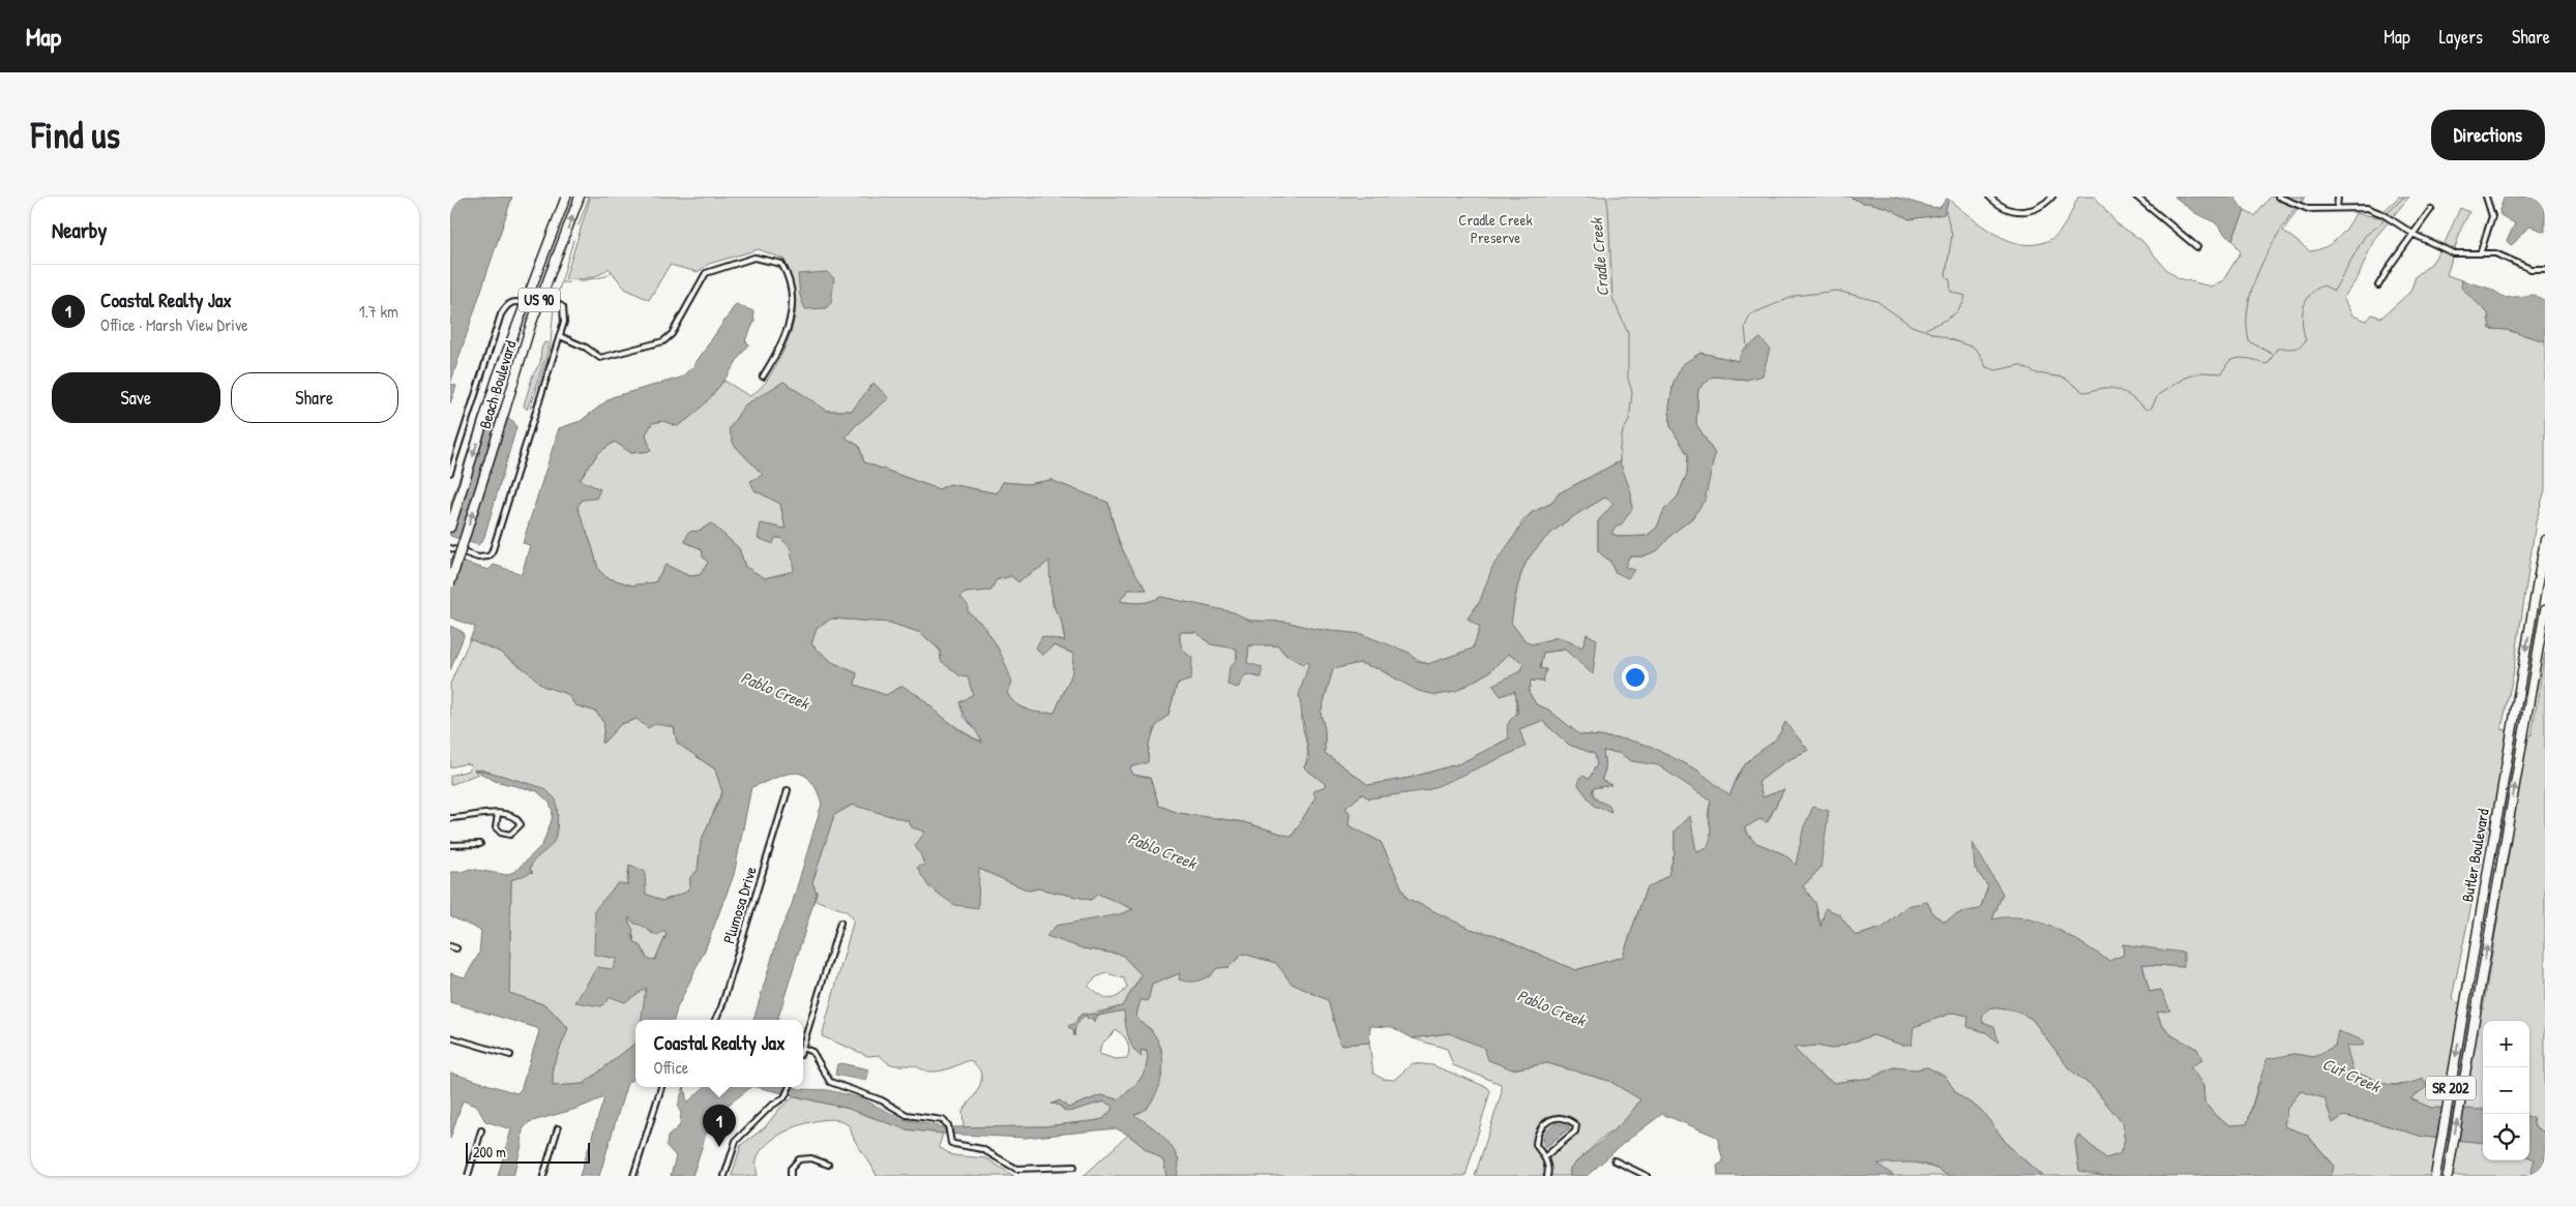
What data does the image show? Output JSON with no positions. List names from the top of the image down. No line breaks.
{"streets":{"highway":["US 90","Beach Boulevard","Butler Boulevard","SR 202"],"street":["Plumosa Drive"]},"water":["Cradle Creek","Pablo Creek","Cut Creek"],"parks":["Cradle Creek Preserve"],"scale_bar":"200 m","page":{"header":"Map","nav":["Map","Layers","Share"],"buttons":["Directions",["Save","Share"]],"title":"Find us","heading":"Nearby","list":[{"mark":"1","name":"Coastal Realty Jax","note":"Office · Marsh View Drive","value":"1.7 km"}],"popup":["Coastal Realty Jax","Office"],"map_buttons":["+","−"],"pins":"1","scale":"200 m"}}
